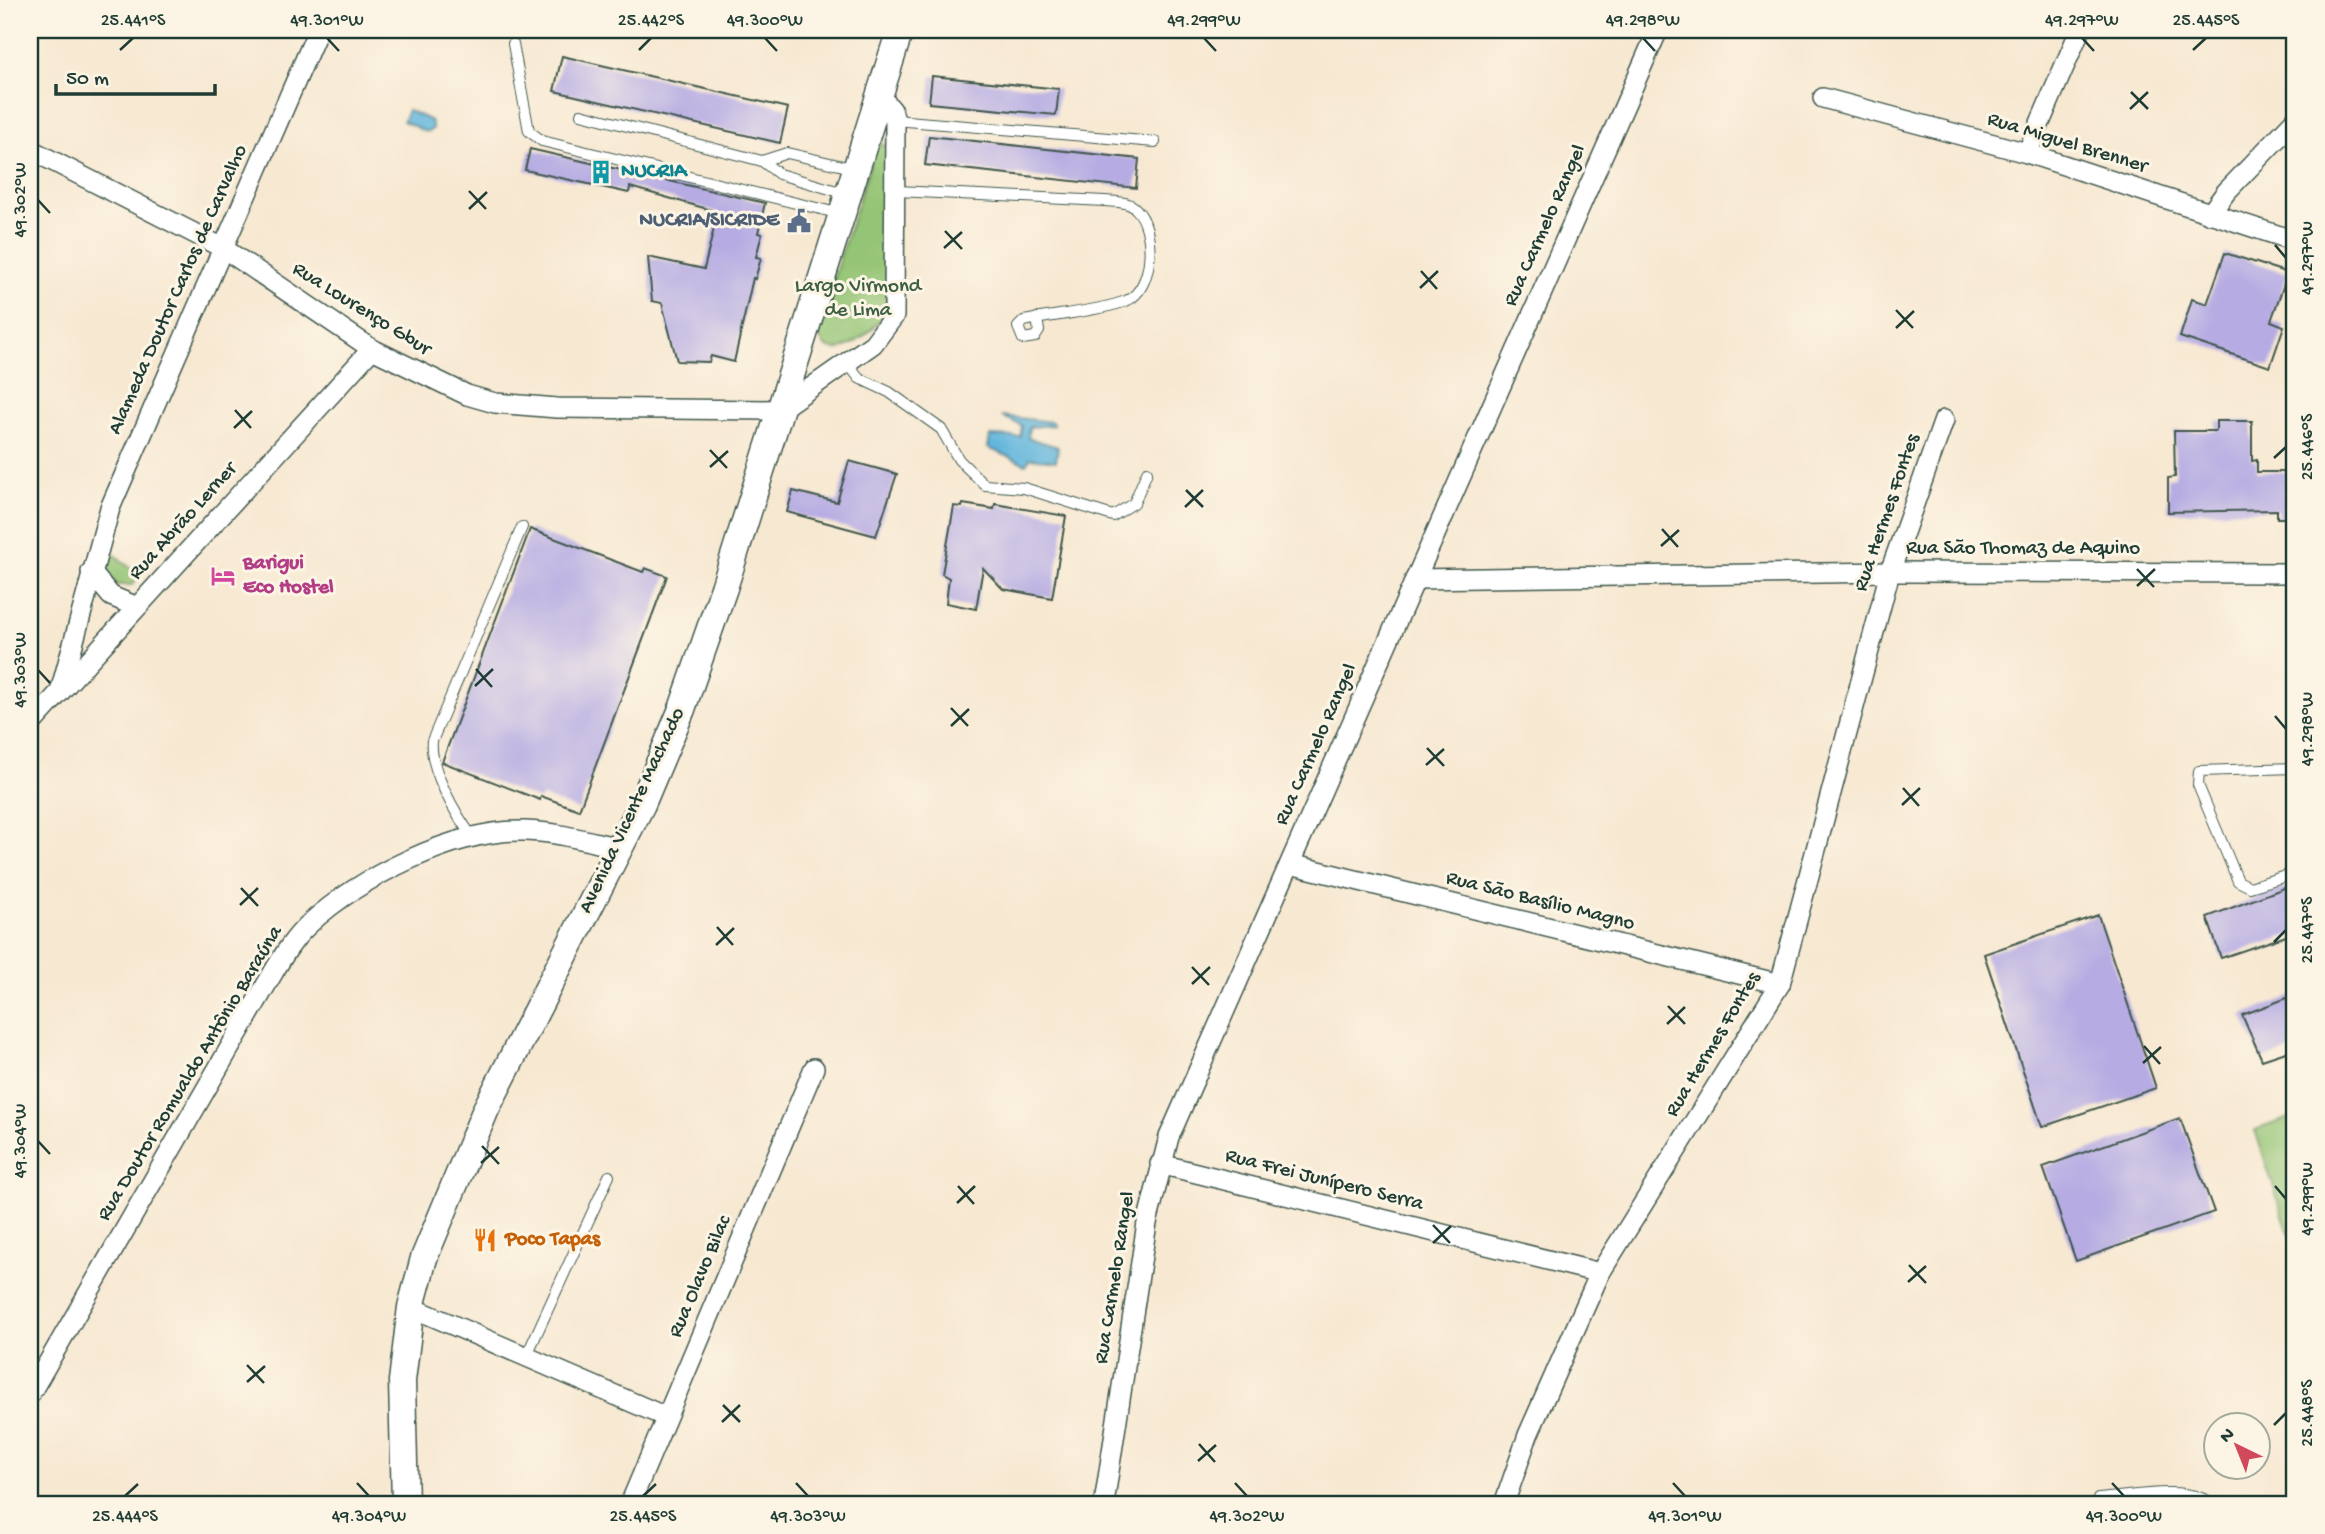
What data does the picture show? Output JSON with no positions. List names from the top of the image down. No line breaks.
{"streets":{"street":["Rua Miguel Brenner","Rua Carmelo Rangel","Alameda Doutor Carlos de Carvalho","Rua Lourenço Gbur","Rua Hermes Fontes","Rua Abrão Lerner","Rua São Thomaz de Aquino","Avenida Vicente Machado","Rua São Basílio Magno","Rua Doutor Romualdo Antônio Baraúna","Rua Frei Junípero Serra","Rua Olavo Bilac"]},"crossings":[["Rua Carmelo Rangel","Rua São Thomaz de Aquino"],["Rua Carmelo Rangel","Rua São Basílio Magno"],["Rua Carmelo Rangel","Rua Frei Junípero Serra"],["Alameda Doutor Carlos de Carvalho","Rua Lourenço Gbur"],["Alameda Doutor Carlos de Carvalho","Rua Abrão Lerner"],["Rua Lourenço Gbur","Rua Abrão Lerner"],["Rua Lourenço Gbur","Avenida Vicente Machado"],["Rua Hermes Fontes","Rua São Thomaz de Aquino"],["Rua Hermes Fontes","Rua São Basílio Magno"],["Rua Hermes Fontes","Rua Frei Junípero Serra"],["Avenida Vicente Machado","Rua Doutor Romualdo Antônio Baraúna"]],"parks":["Largo Virmond de Lima"],"places":{"building":["NUCRIA"],"public building":["NUCRIA/SICRIDE"],"hotel":["Barigui Eco Hostel"],"restaurant":["Poco Tapas"]},"scale_bar":"50 m","north":"top left","coordinates":["25.441°S","49.301°W","25.442°S","49.300°W","49.299°W","49.298°W","49.297°W","25.445°S","49.302°W","25.446°S","49.303°W","25.447°S","49.304°W","25.448°S","25.444°S"]}
